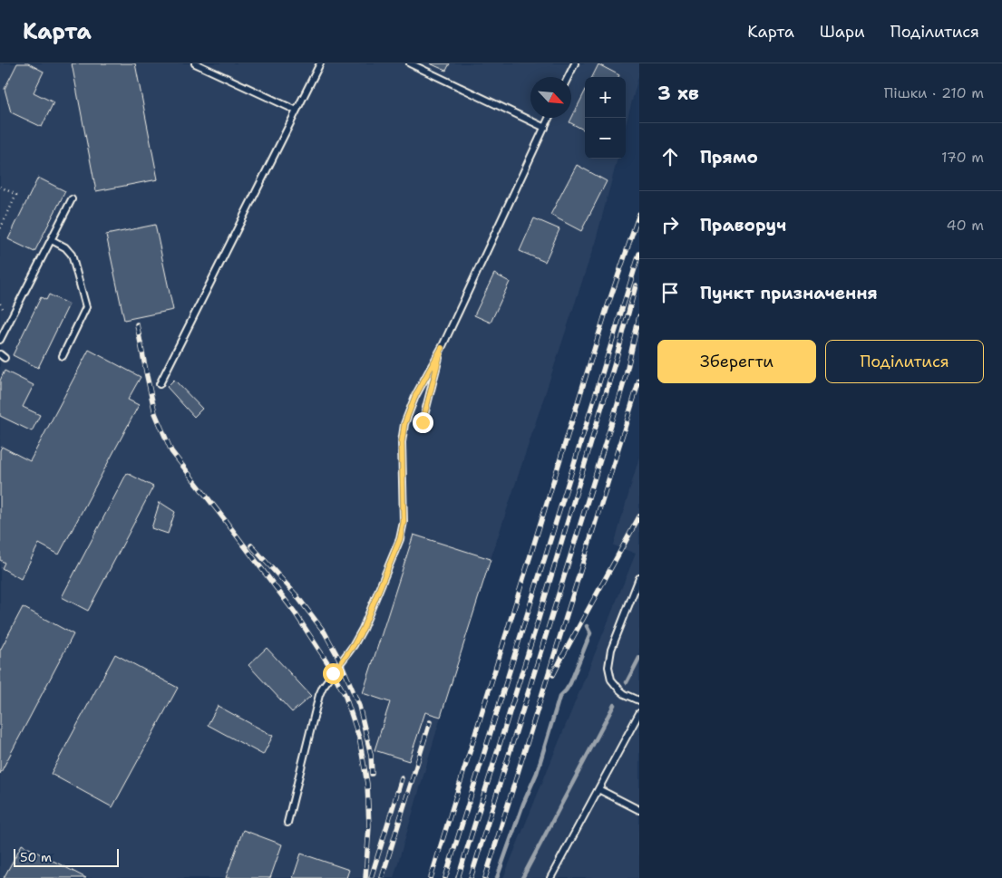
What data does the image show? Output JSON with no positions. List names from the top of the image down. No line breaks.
{"scale_bar":"50 m","north":"bottom right","page":{"header":"Карта","nav":["Карта","Шари","Поділитися"],"heading":["3 хв","Пішки · 210 m"],"map_buttons":["+","−"],"list":[["Прямо","170 m"],["Праворуч","40 m"],"Пункт призначення"],"buttons":["Зберегти","Поділитися"],"scale":"50 m"}}
